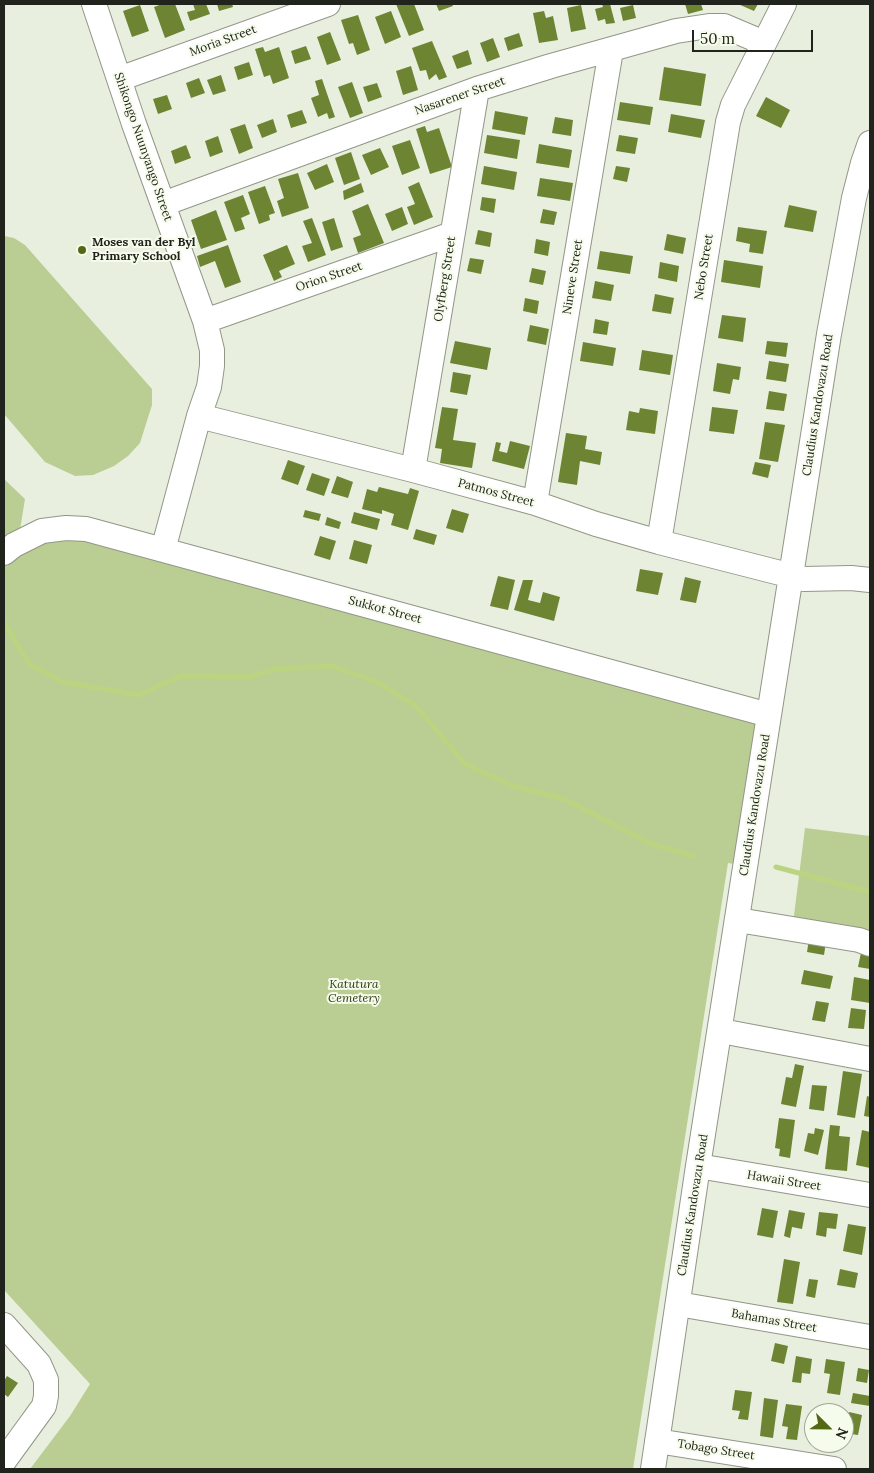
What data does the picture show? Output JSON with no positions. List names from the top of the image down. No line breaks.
{"streets":{"street":["Moria Street","Nasarener Street","Shikongo Nuunyango Street","Nebo Street","Orion Street","Nineve Street","Olyfberg Street","Claudius Kandovazu Road","Patmos Street","Sukkot Street","Hawaii Street","Bahamas Street","Tobago Street"]},"crossings":[["Moria Street","Shikongo Nuunyango Street"],["Nasarener Street","Shikongo Nuunyango Street"],["Nasarener Street","Nebo Street"],["Nasarener Street","Nineve Street"],["Nasarener Street","Olyfberg Street"],["Shikongo Nuunyango Street","Orion Street"],["Shikongo Nuunyango Street","Patmos Street"],["Shikongo Nuunyango Street","Sukkot Street"],["Nebo Street","Patmos Street"],["Orion Street","Olyfberg Street"],["Nineve Street","Patmos Street"],["Olyfberg Street","Patmos Street"],["Claudius Kandovazu Road","Patmos Street"],["Claudius Kandovazu Road","Sukkot Street"],["Claudius Kandovazu Road","Hawaii Street"],["Claudius Kandovazu Road","Bahamas Street"],["Claudius Kandovazu Road","Tobago Street"]],"parks":["Katutura Cemetery"],"places":["Moses van der Byl Primary School"],"scale_bar":"50 m","north":"bottom right"}
